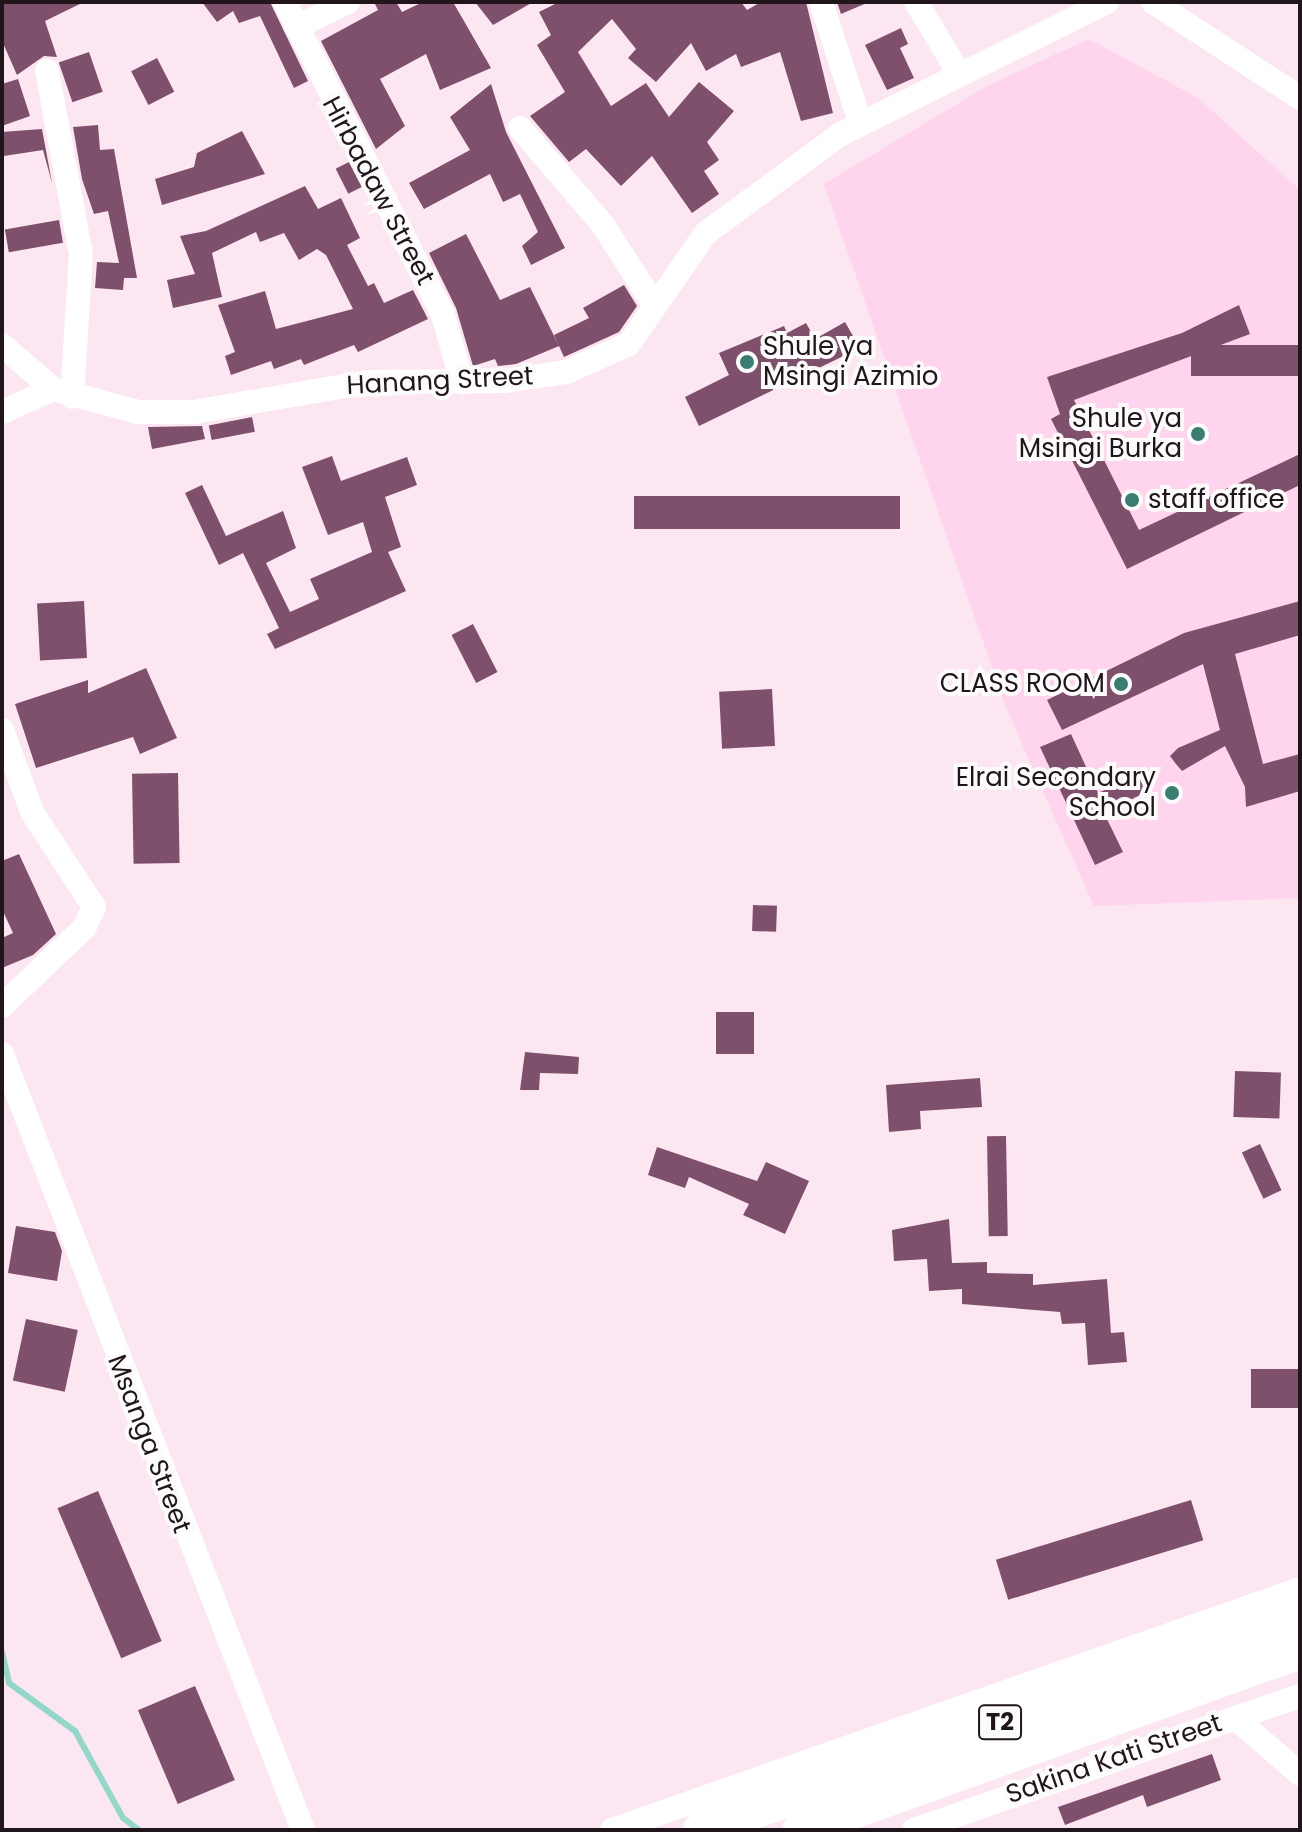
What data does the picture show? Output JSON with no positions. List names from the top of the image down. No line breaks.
{"streets":{"highway":["T2"],"street":["Hirbadaw Street","Hanang Street","Msanga Street","Sakina Kati Street"]},"crossings":[["Hirbadaw Street","Hanang Street"]],"places":["Shule ya Msingi Azimio","Shule ya Msingi Burka","staff office","CLASS ROOM","Elrai Secondary School"]}
